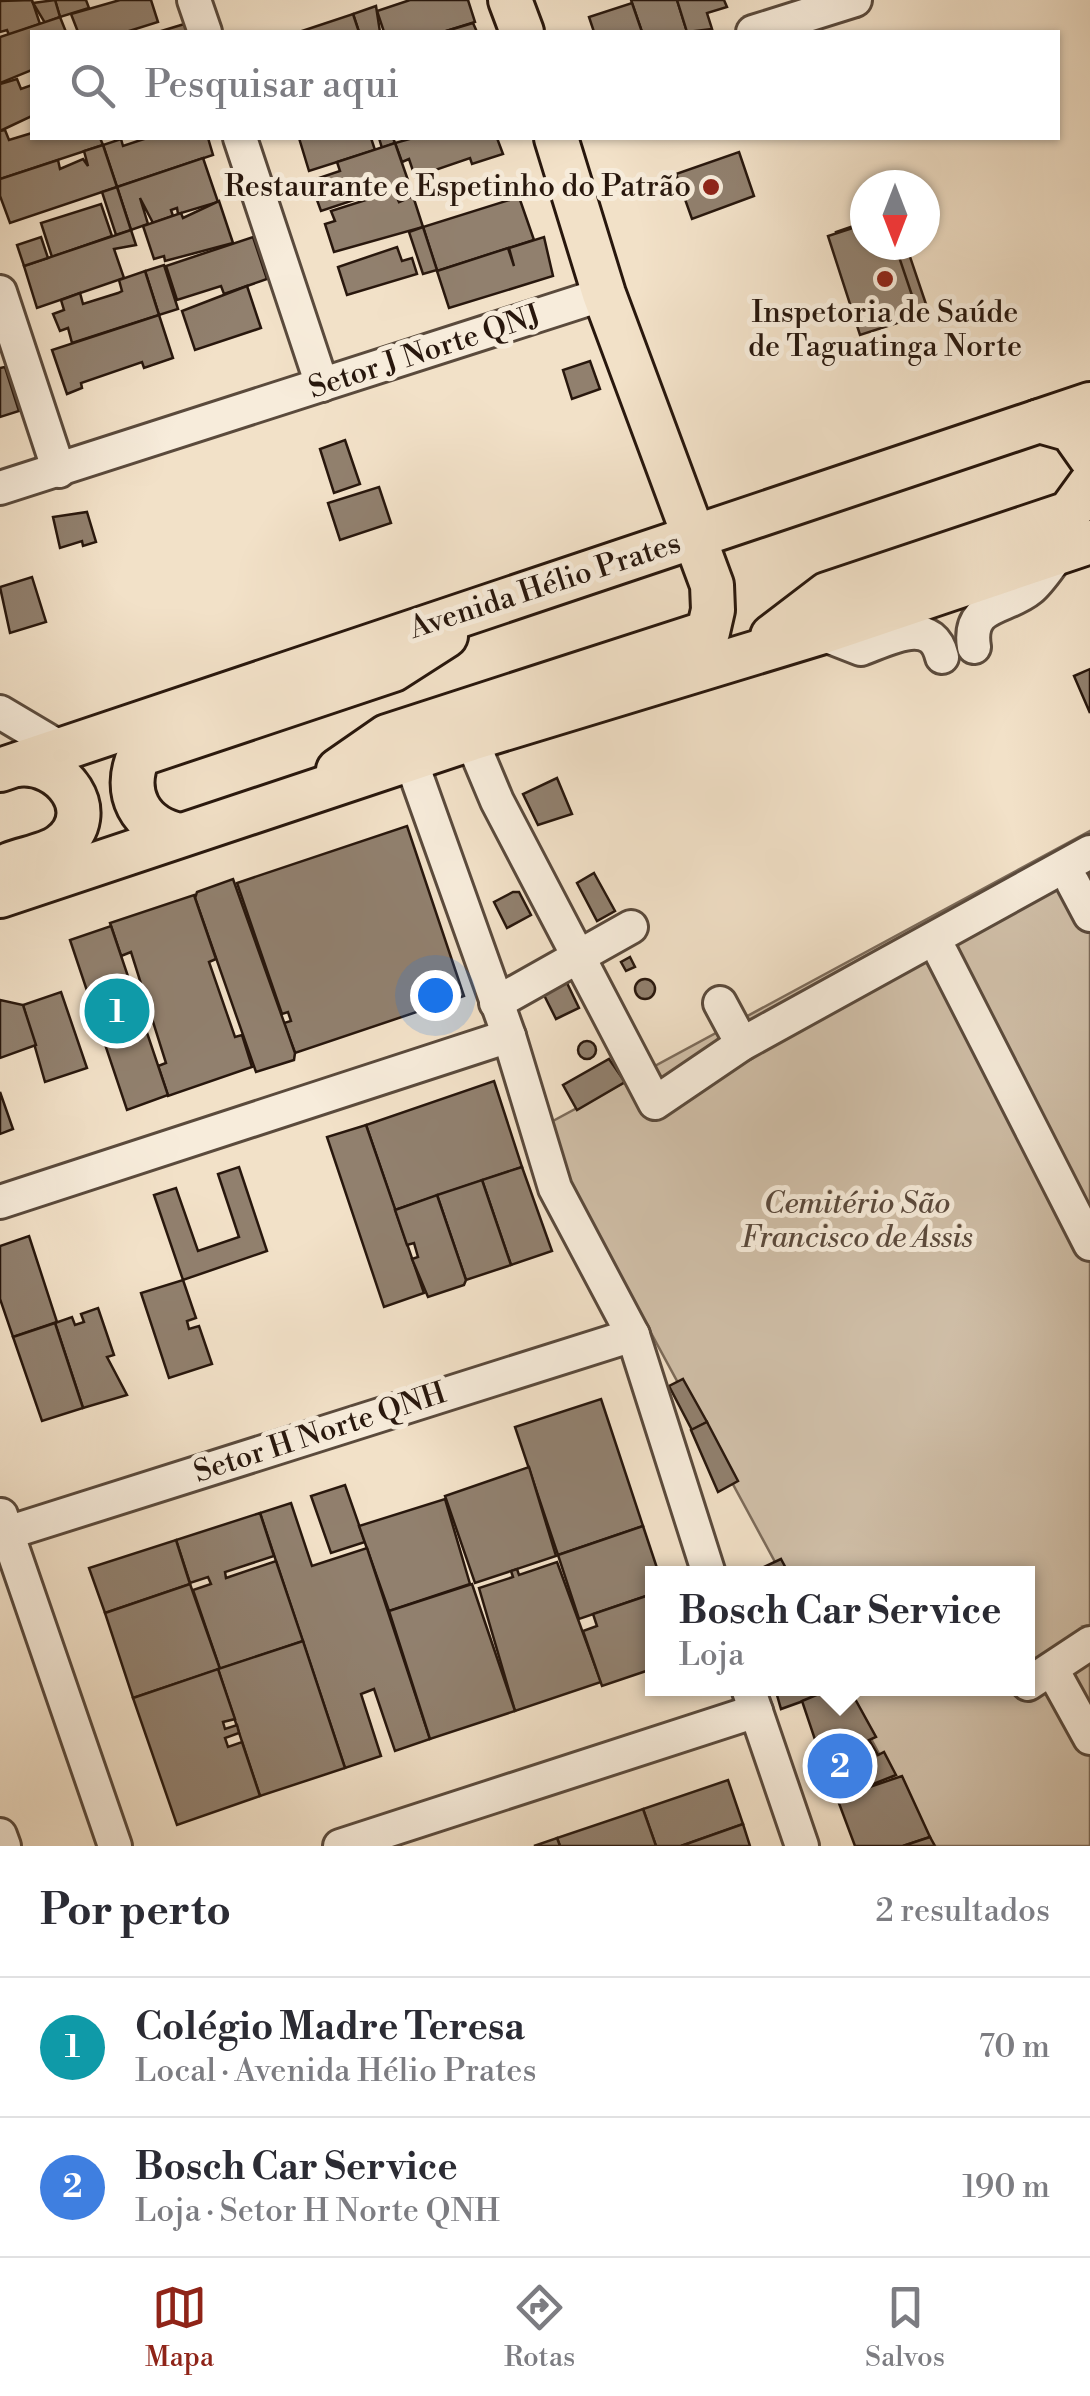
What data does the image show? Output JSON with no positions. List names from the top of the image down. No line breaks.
{"streets":{"main road":["Avenida Hélio Prates"],"street":["Setor J Norte QNJ","Setor H Norte QNH"]},"parks":["Cemitério São Francisco de Assis"],"places":["Restaurante e Espetinho do Patrão","Inspetoria de Saúde de Taguatinga Norte"],"north":"bottom","page":{"search":"Pesquisar aqui","pins":["1","2"],"popup":["Bosch Car Service","Loja"],"heading":["Por perto","2 resultados"],"list":[{"mark":"1","name":"Colégio Madre Teresa","note":"Local · Avenida Hélio Prates","value":"70 m"},{"mark":"2","name":"Bosch Car Service","note":"Loja · Setor H Norte QNH","value":"190 m"}],"nav":["Mapa","Rotas","Salvos"]}}
